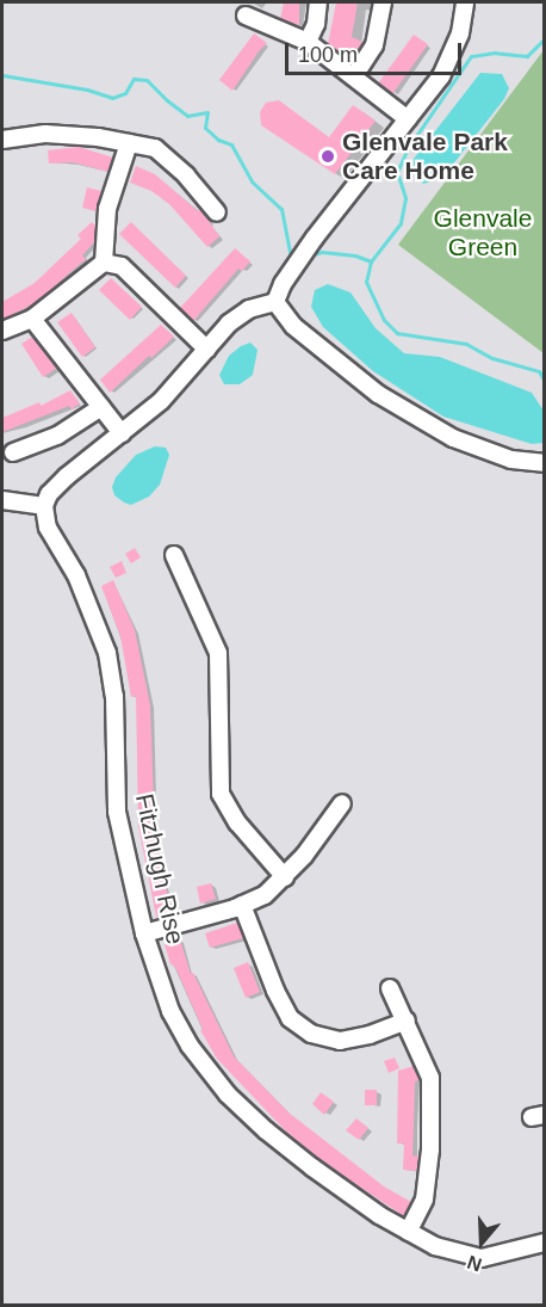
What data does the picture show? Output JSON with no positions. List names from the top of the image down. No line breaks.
{"streets":{"street":["Fitzhugh Rise"]},"parks":["Glenvale Green"],"places":["Glenvale Park Care Home"],"scale_bar":"100 m","north":"bottom"}
